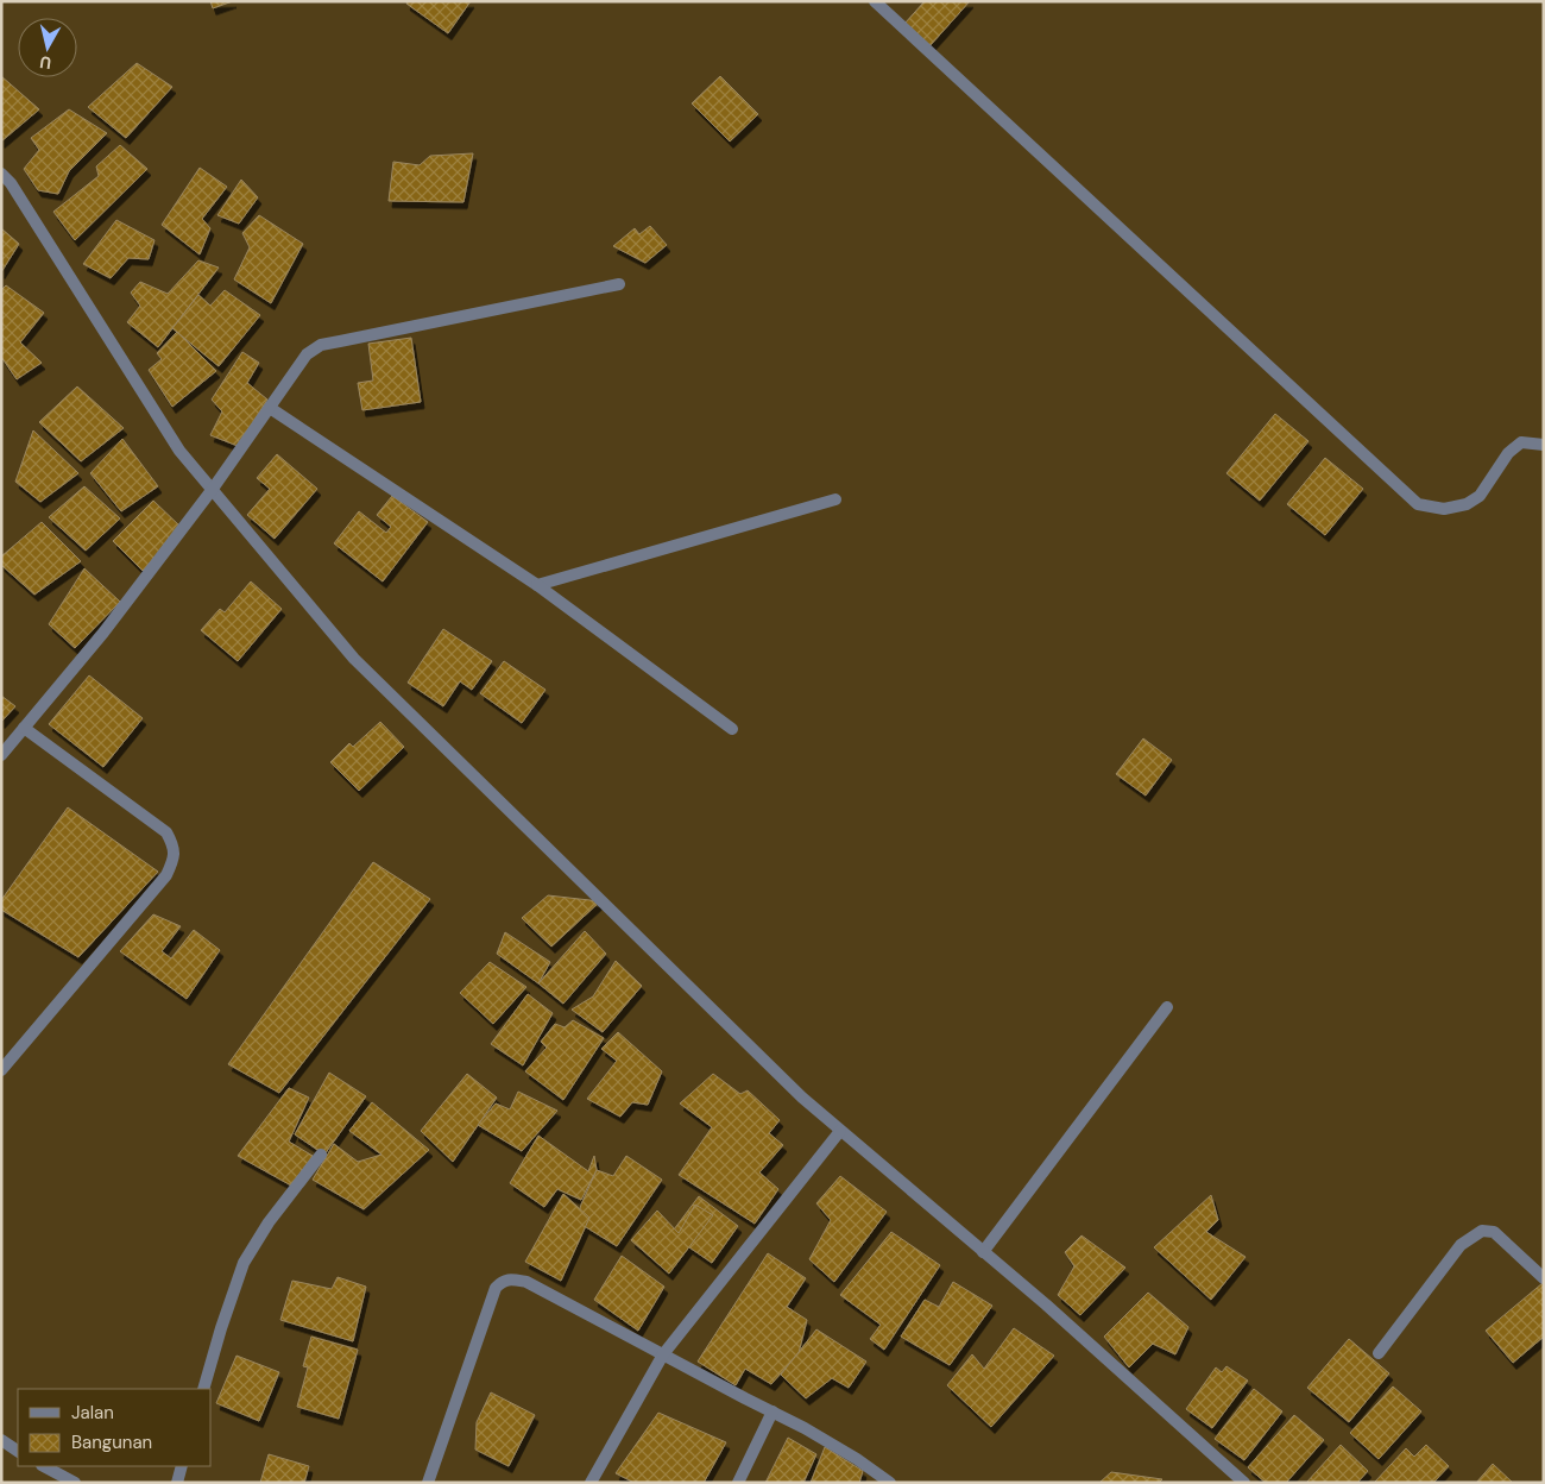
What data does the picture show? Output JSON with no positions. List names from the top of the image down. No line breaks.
{"legend":["Jalan","Bangunan"],"north":"bottom"}
